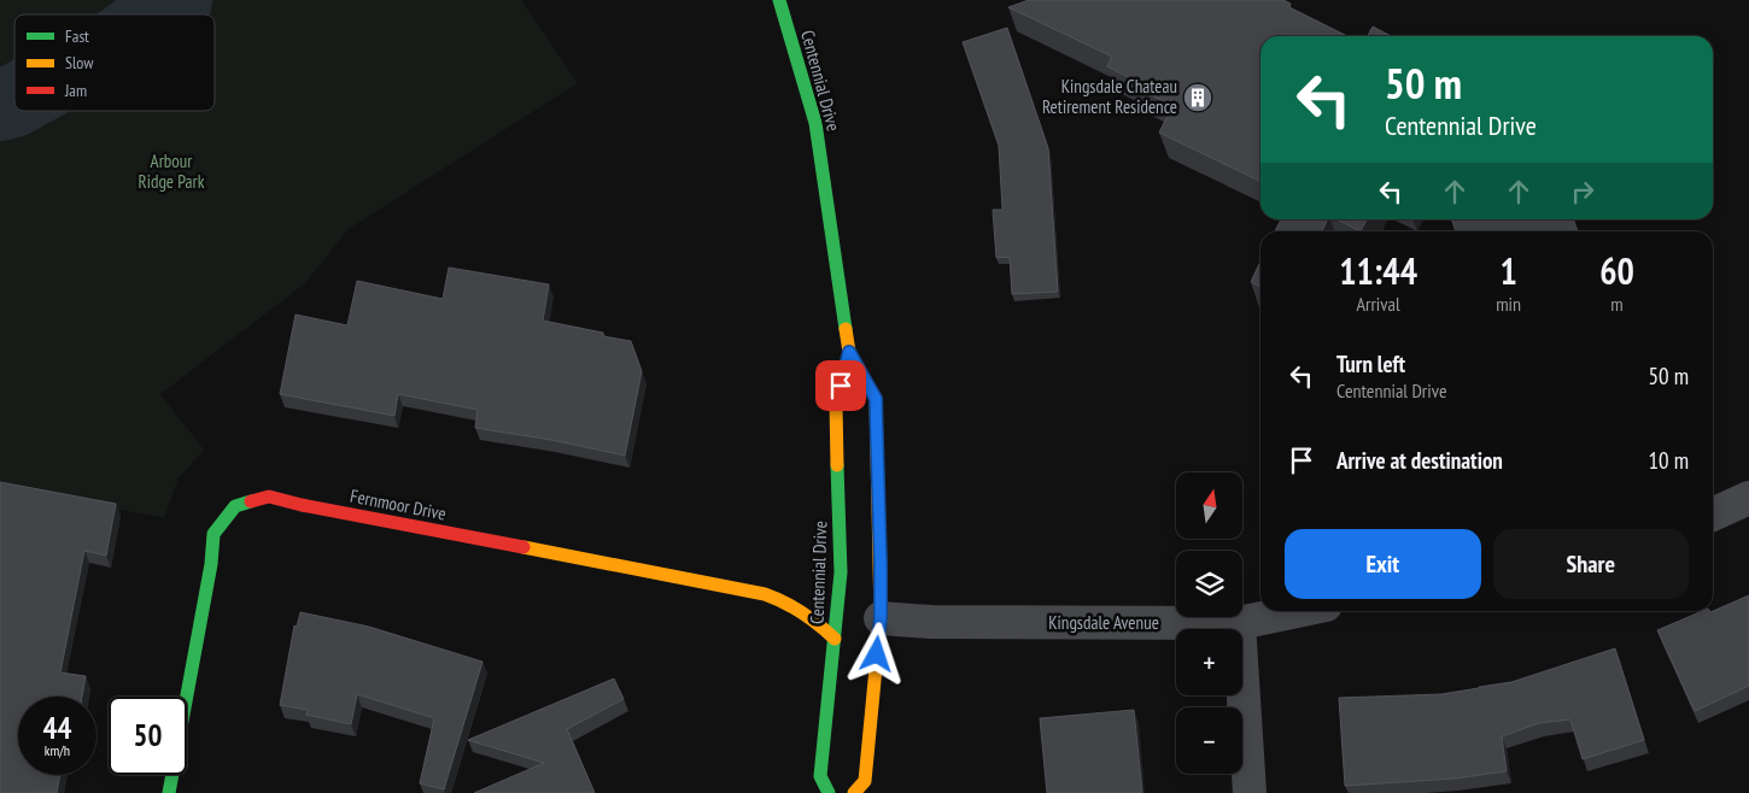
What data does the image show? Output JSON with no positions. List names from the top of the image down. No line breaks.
{"streets":{"main road":["Centennial Drive","Fernmoor Drive"],"street":["Kingsdale Avenue"]},"crossings":[["Centennial Drive","Fernmoor Drive"],["Centennial Drive","Kingsdale Avenue"]],"parks":["Arbour Ridge Park"],"places":{"building":["Kingsdale Chateau Retirement Residence"]},"legend":["Fast","Slow","Jam"],"north":"top","page":{"turn":["50 m","Centennial Drive"],"eta":["11:44","Arrival","1","min","60","m"],"list":[{"name":"Turn left","note":"Centennial Drive","value":"50 m"},{"name":"Arrive at destination","value":"10 m"}],"map_buttons":["+","−"],"buttons":["Exit","Share"],"speed":"44 km/h","limit":"50"}}
